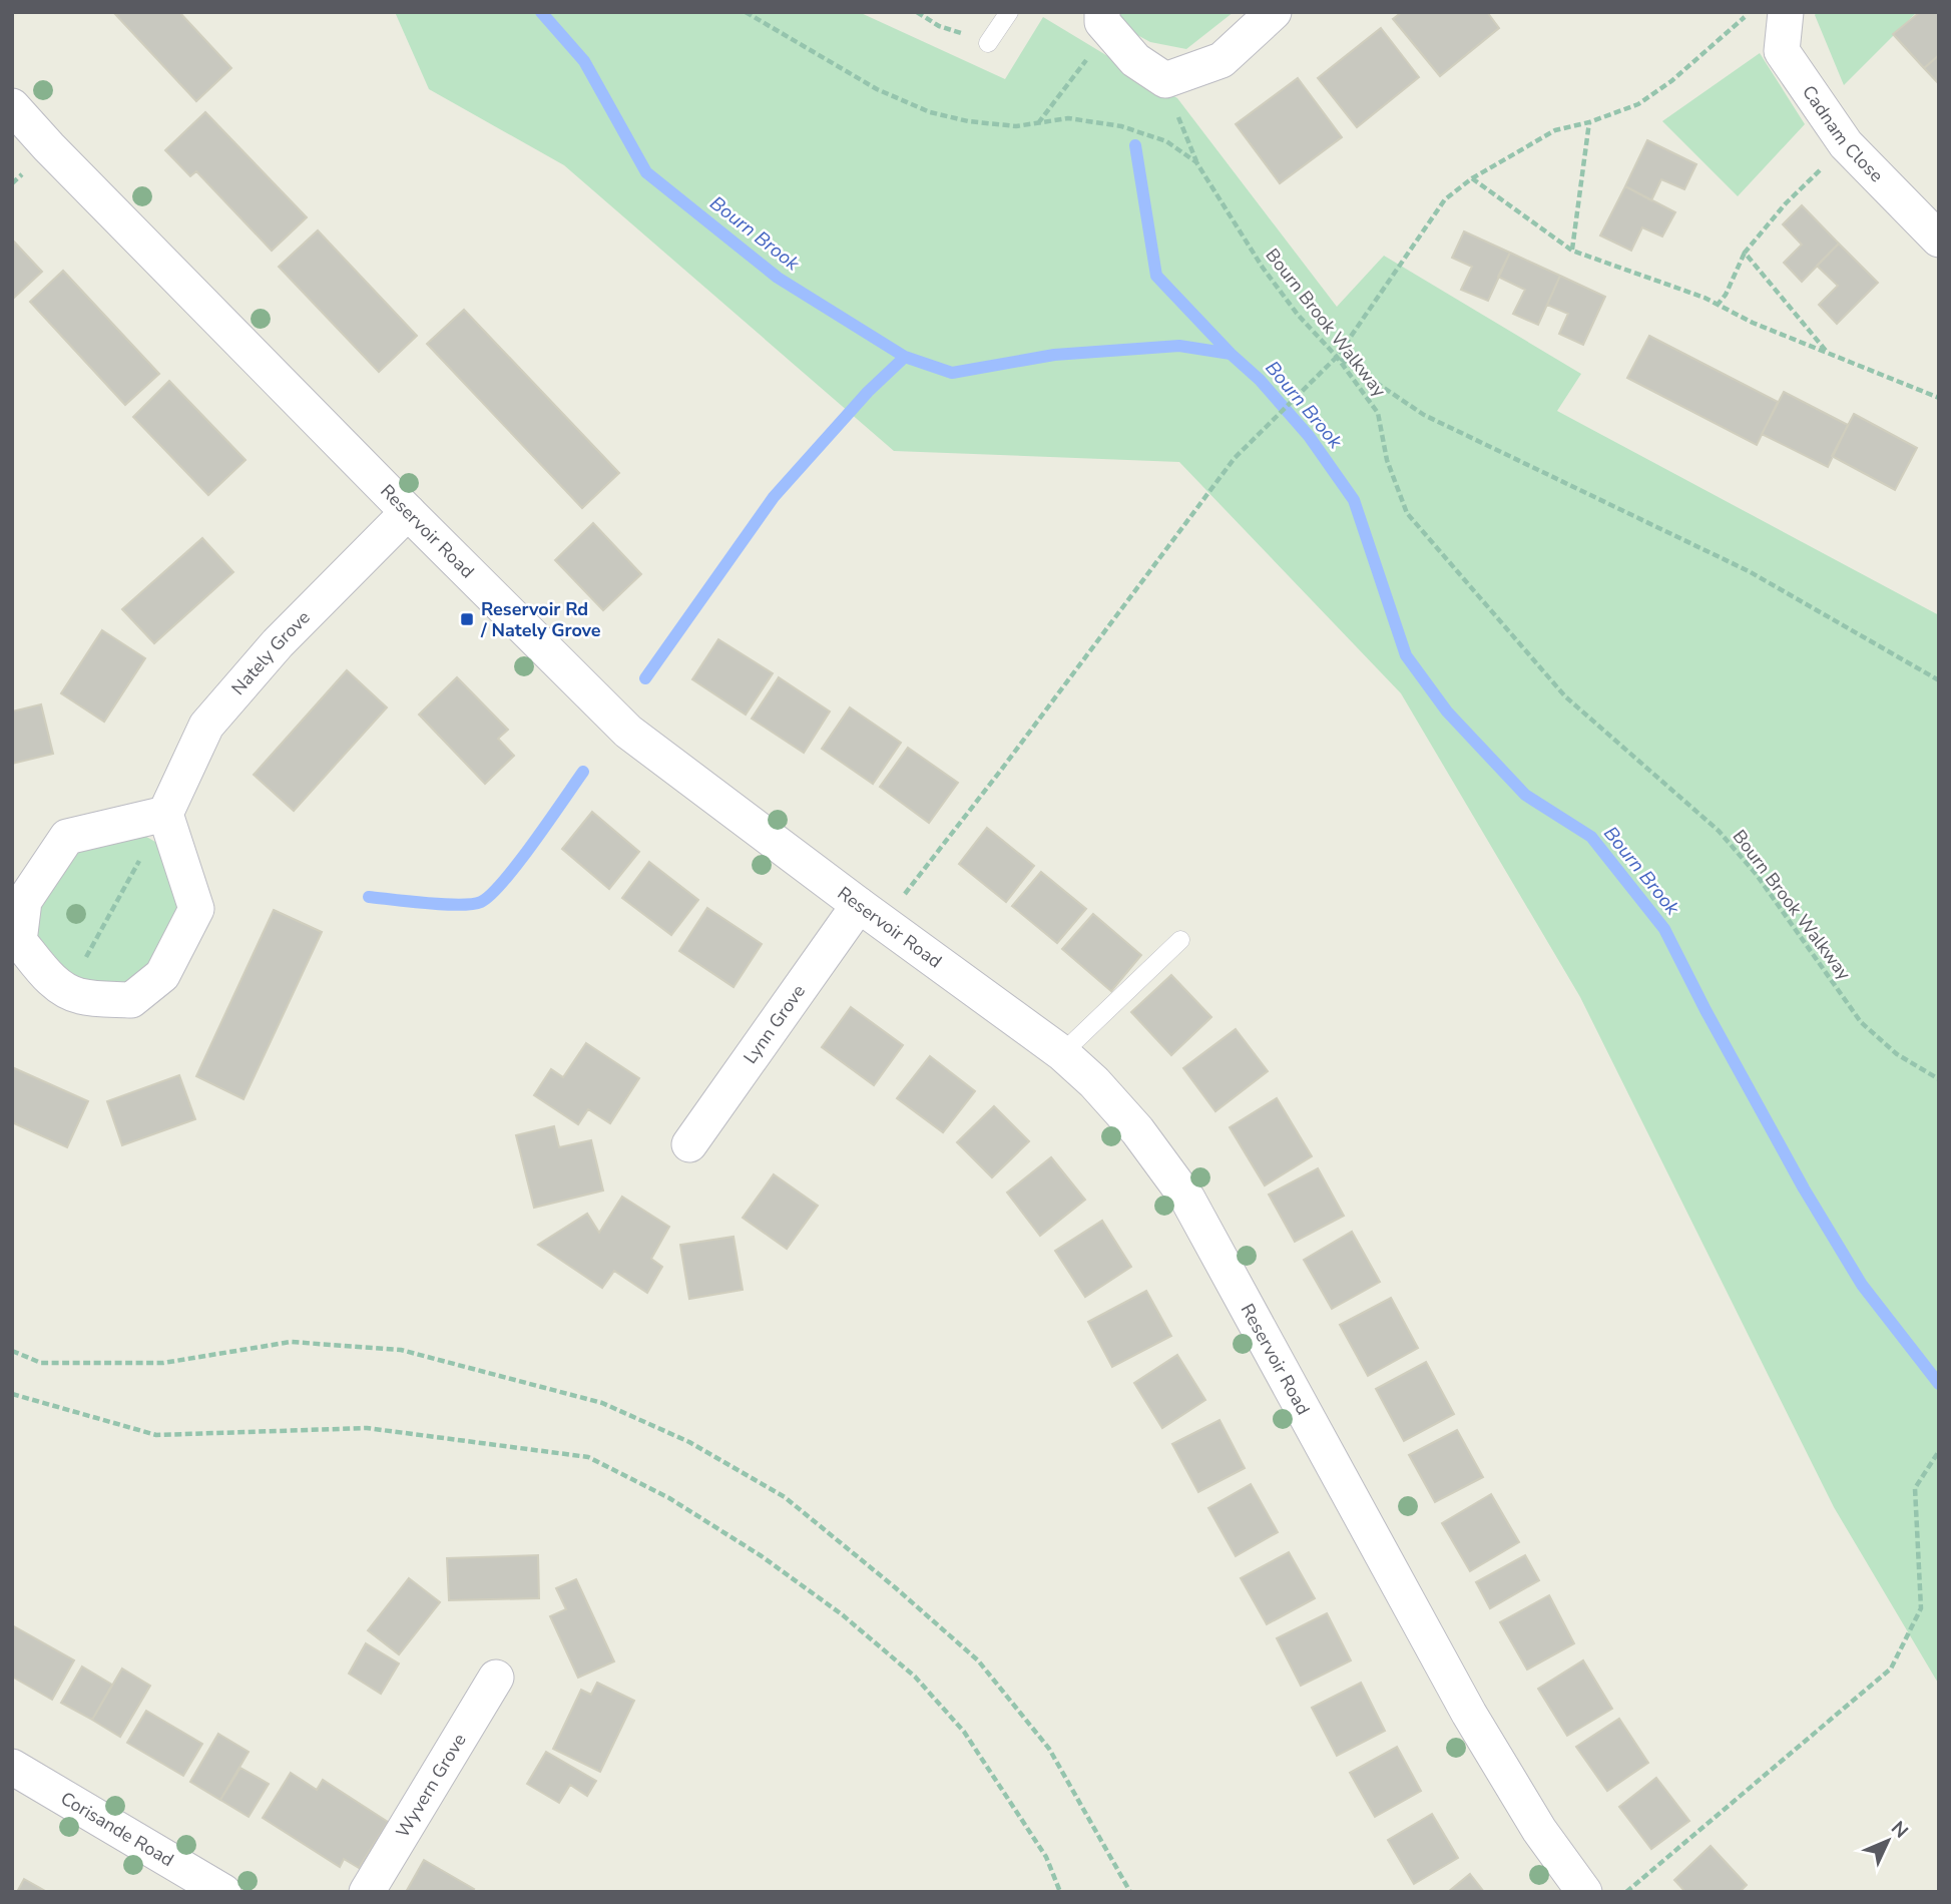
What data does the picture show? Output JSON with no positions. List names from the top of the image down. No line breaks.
{"streets":{"street":["Cadnam Close","Reservoir Road","Nately Grove","Lynn Grove","Wyvern Grove","Corisande Road"],"path":["Bourn Brook Walkway"]},"crossings":[["Reservoir Road","Nately Grove"],["Reservoir Road","Lynn Grove"]],"water":["Bourn Brook"],"places":{"transit":["Reservoir Rd / Nately Grove"]},"north":"top right"}
